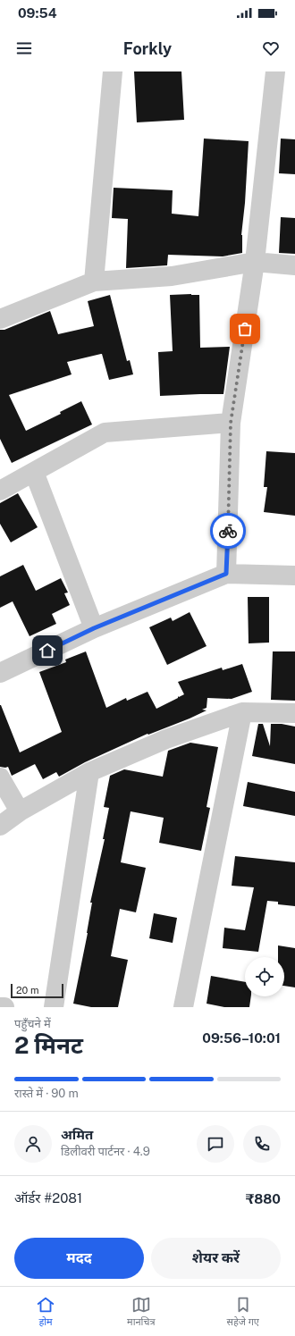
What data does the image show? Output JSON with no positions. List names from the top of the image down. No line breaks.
{"scale_bar":"20 m","page":{"status":"09:54","header":"Forkly","scale":"20 m","heading":["2 मिनट","पहुँचने में","09:56–10:01"],"panel":["अमित","डिलीवरी पार्टनर · 4.9","ऑर्डर #2081","₹880"],"bar":"रास्ते में · 90 m","buttons":["मदद","शेयर करें"],"tabs":["होम","मानचित्र","सहेजे गए"]}}
